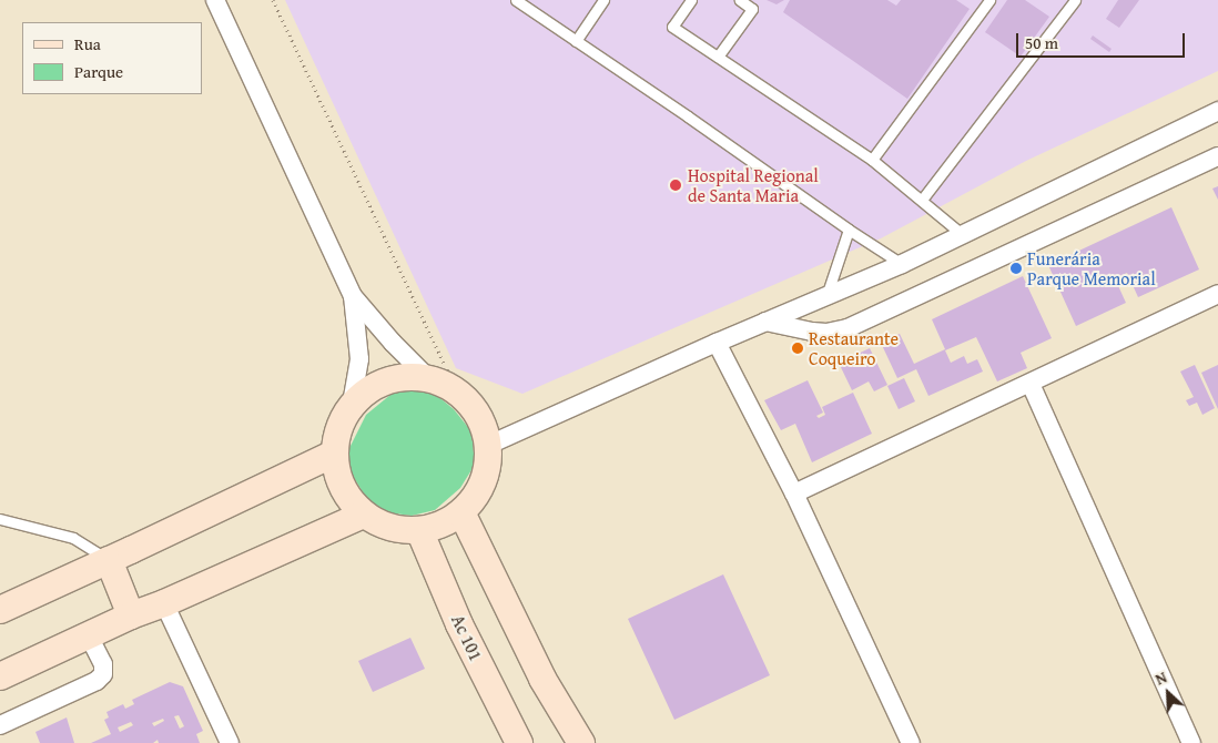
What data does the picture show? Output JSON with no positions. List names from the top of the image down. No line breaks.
{"streets":{"street":["Ac 101"]},"places":["Hospital Regional de Santa Maria","Funerária Parque Memorial","Restaurante Coqueiro"],"legend":["Rua","Parque"],"scale_bar":"50 m","north":"top left"}
